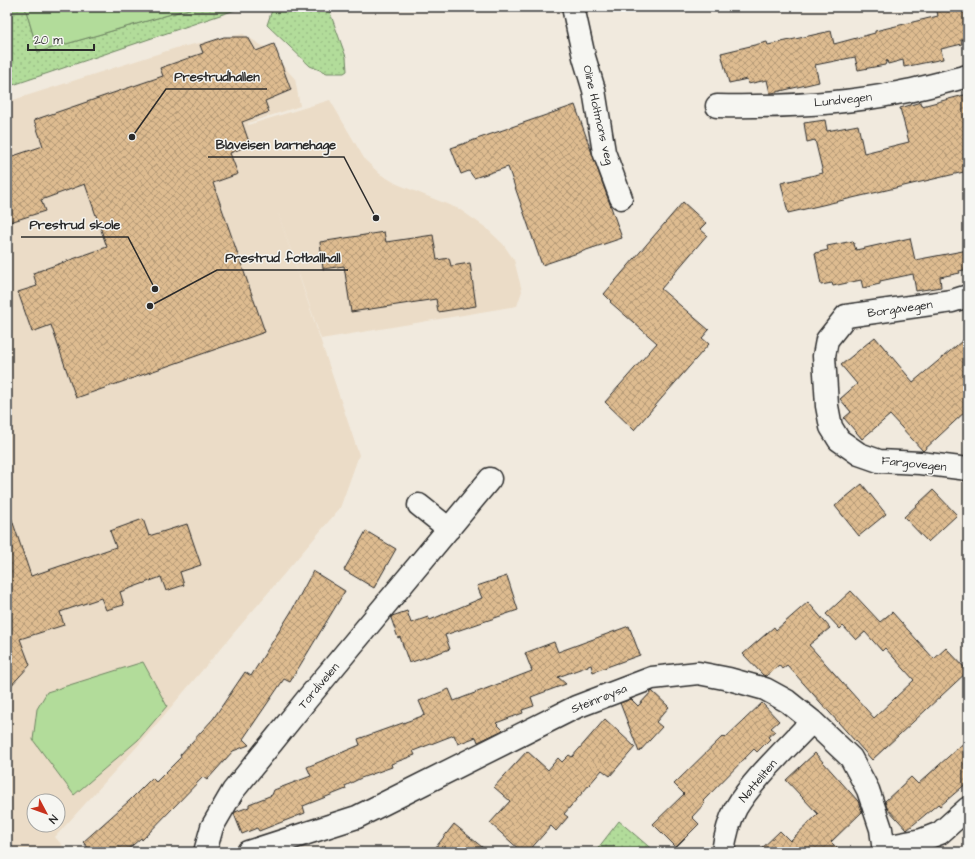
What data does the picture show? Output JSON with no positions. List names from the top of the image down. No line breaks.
{"streets":{"street":["Lundvegen","Oline Holtmons veg","Borgåvegen","Fargovegen","Tordivelen","Steinrøysa","Nøtteliten"]},"crossings":[["Borgåvegen","Fargovegen"],["Steinrøysa","Nøtteliten"]],"places":["Prestrudhallen","Blåveisen barnehage","Prestrud skole","Prestrud fotballhall"],"scale_bar":"20 m","north":"bottom right"}
